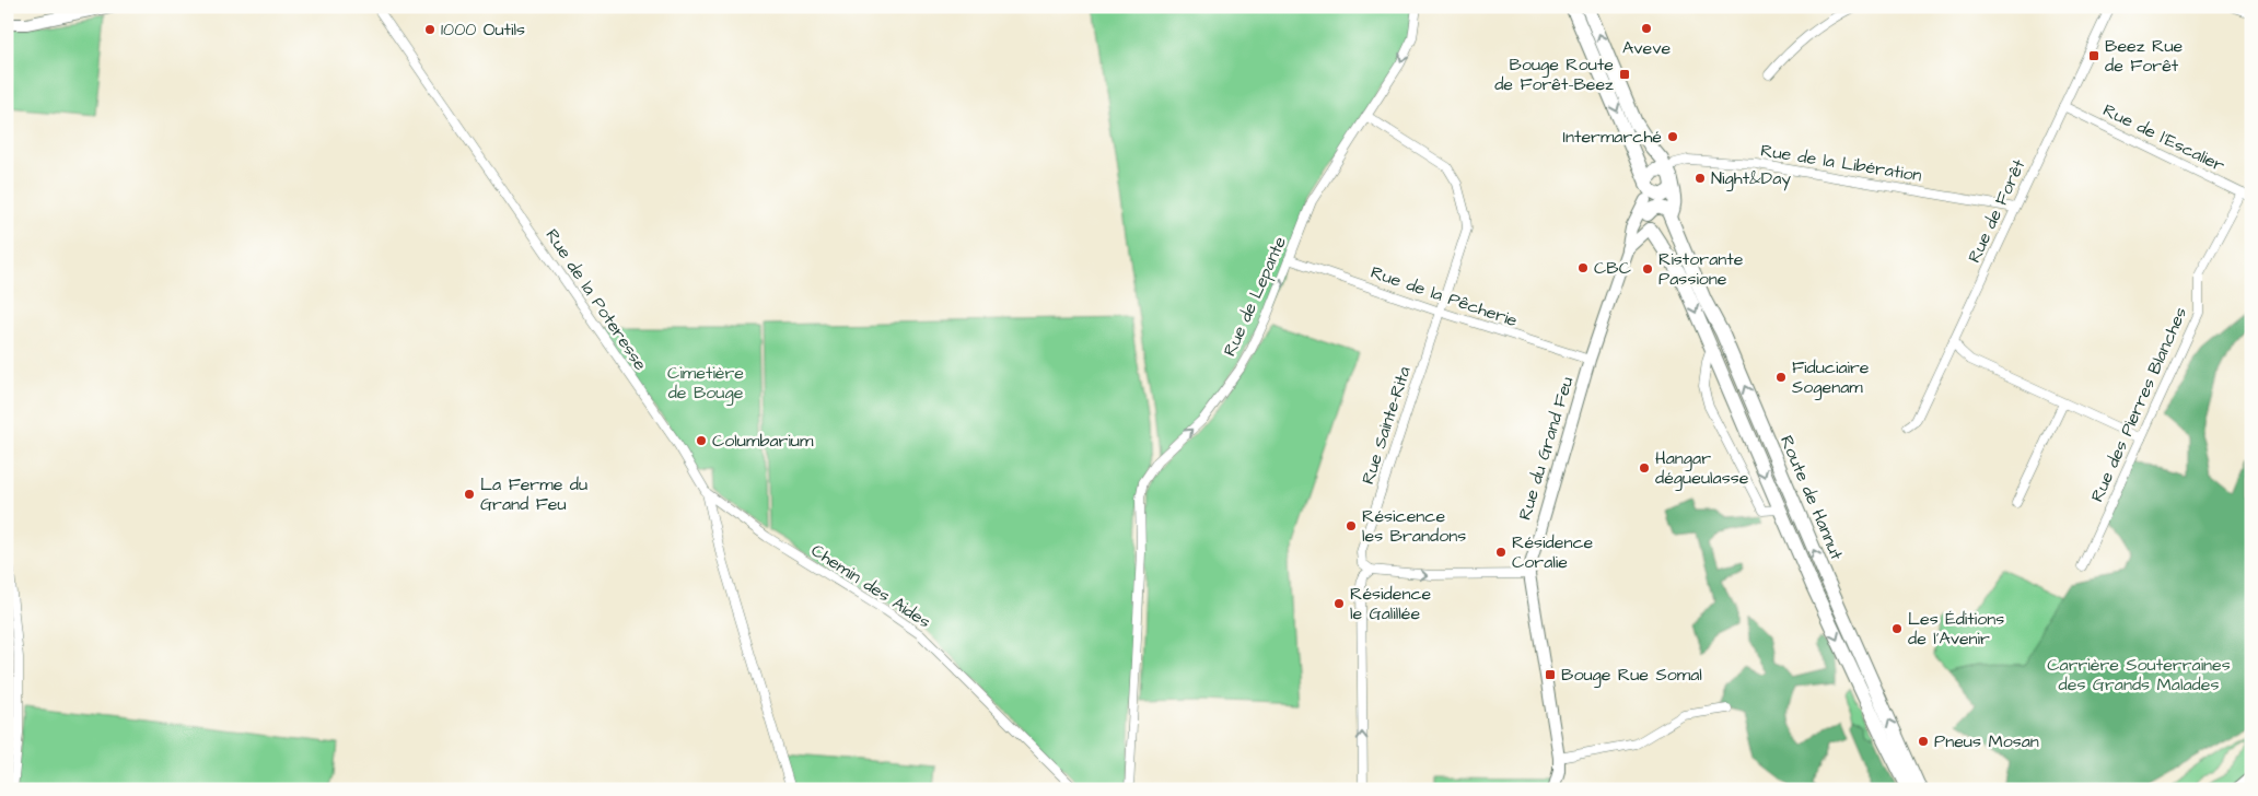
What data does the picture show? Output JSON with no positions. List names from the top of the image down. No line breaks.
{"streets":{"main road":["Route de Hannut"],"street":["Rue de l'Escalier","Rue de la Libération","Rue de Forêt","Rue de Lepante","Rue de la Pêcherie","Rue de la Poteresse","Rue des Pierres Blanches","Rue Sainte-Rita","Rue du Grand Feu","Chemin des Aides"]},"crossings":[["Rue de l'Escalier","Rue de Forêt"],["Rue de l'Escalier","Rue des Pierres Blanches"],["Rue de la Libération","Rue de Forêt"],["Rue de la Libération","Route de Hannut"],["Rue de Lepante","Rue de la Pêcherie"],["Rue de Lepante","Rue Sainte-Rita"],["Rue de la Pêcherie","Rue Sainte-Rita"],["Rue de la Pêcherie","Rue du Grand Feu"],["Rue de la Poteresse","Chemin des Aides"],["Rue du Grand Feu","Route de Hannut"]],"parks":["Cimetière de Bouge","Carrière Souterraines des Grands Malades"],"places":{"other":["Aveve","1000 Outils","Intermarché","Night&Day","CBC","Ristorante Passione","Fiduciaire Sogenam","Columbarium","Hangar dégueulasse","La Ferme du Grand Feu","Résicence les Brandons","Résidence Coralie","Résidence le Galillée","Les Éditions de l'Avenir","Pneus Mosan"],"transit":["Beez Rue de Forêt","Bouge Route de Forêt-Beez","Bouge Rue Somal"]}}
